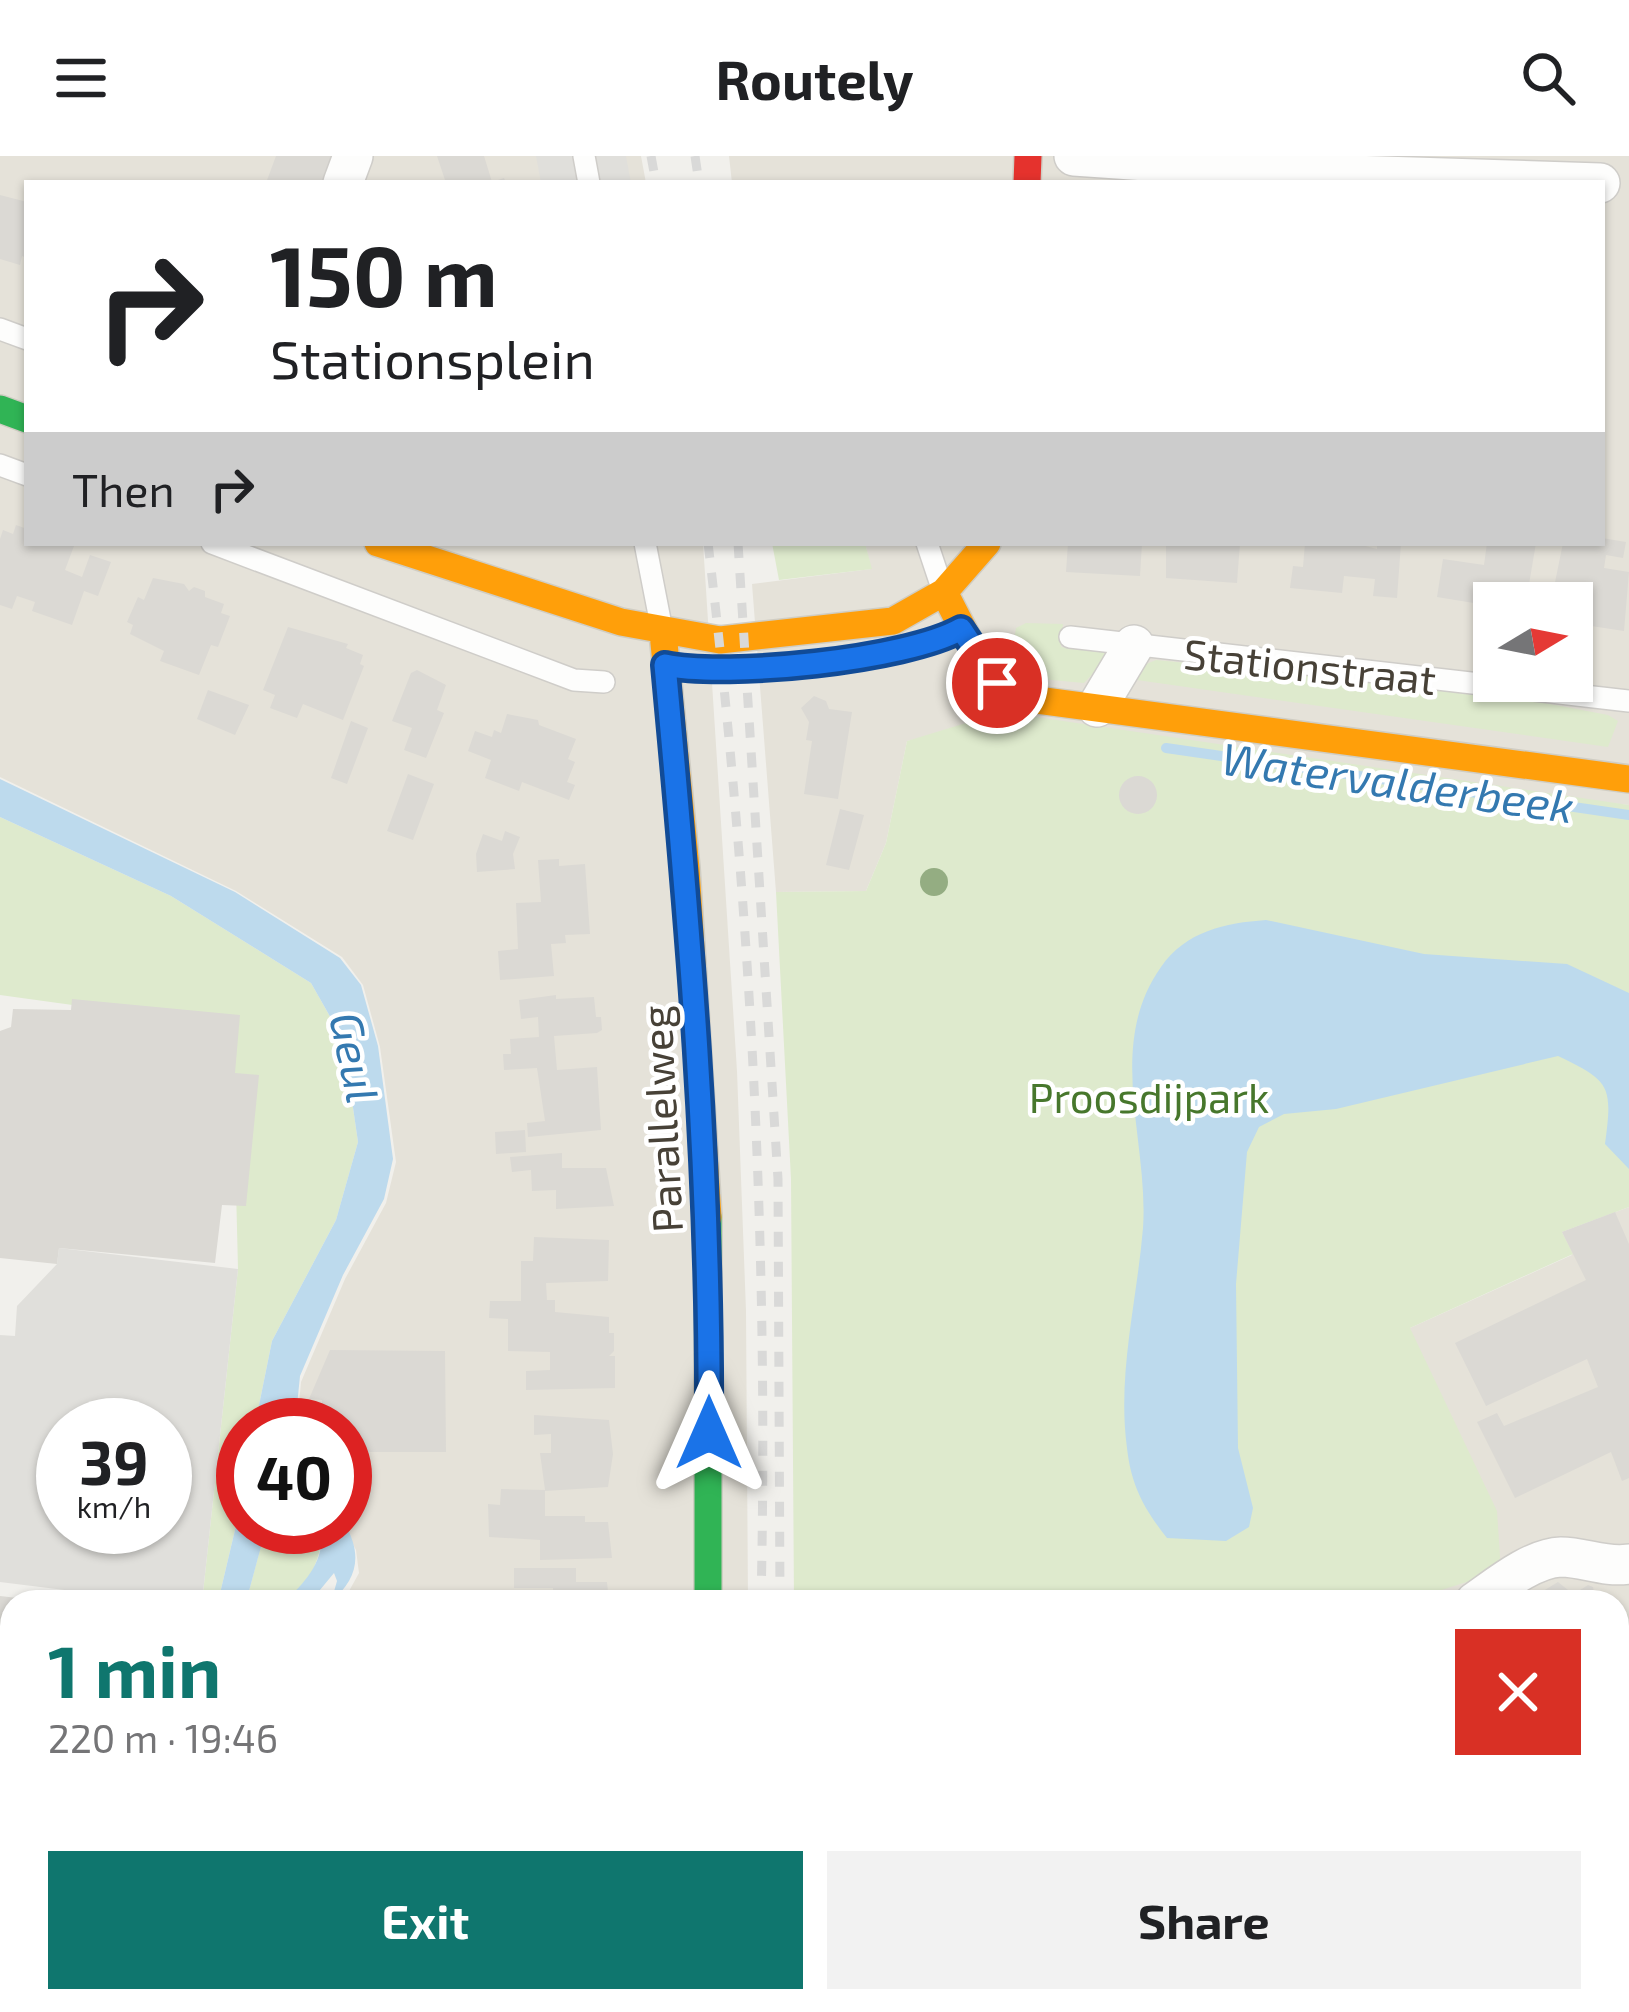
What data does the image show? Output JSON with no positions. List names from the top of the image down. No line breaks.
{"streets":{"street":["Stationstraat","Parallelweg"]},"water":["Watervalderbeek","Geul"],"parks":["Proosdijpark"],"north":"right","page":{"header":"Routely","turn":["150 m","Stationsplein"],"then":"Then","speed":"39 km/h","limit":"40","heading":["1 min","220 m · 19:46"],"buttons":["Exit","Share"]}}
